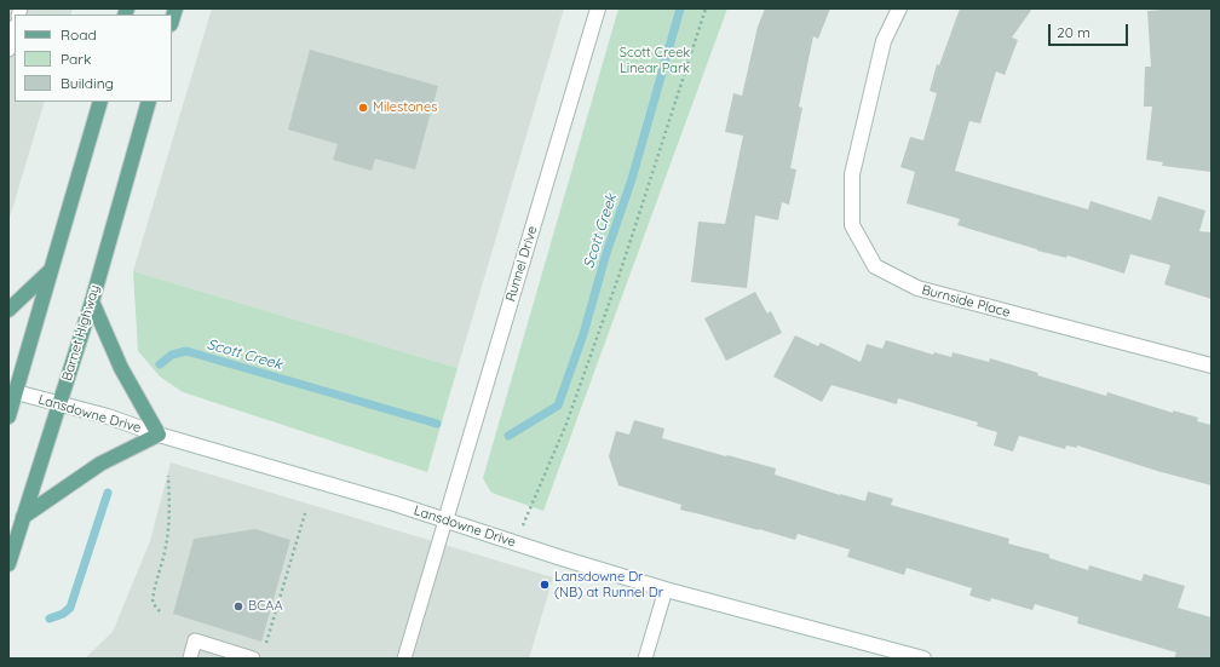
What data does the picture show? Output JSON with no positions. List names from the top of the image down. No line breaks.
{"streets":{"main road":["Barnet Highway"],"street":["Runnel Drive","Burnside Place","Lansdowne Drive"]},"crossings":[["Runnel Drive","Lansdowne Drive"],["Barnet Highway","Lansdowne Drive"]],"water":["Scott Creek"],"parks":["Scott Creek Linear Park"],"places":["Milestones","Lansdowne Dr (NB) at Runnel Dr","BCAA"],"legend":["Road","Park","Building"],"scale_bar":"20 m"}
